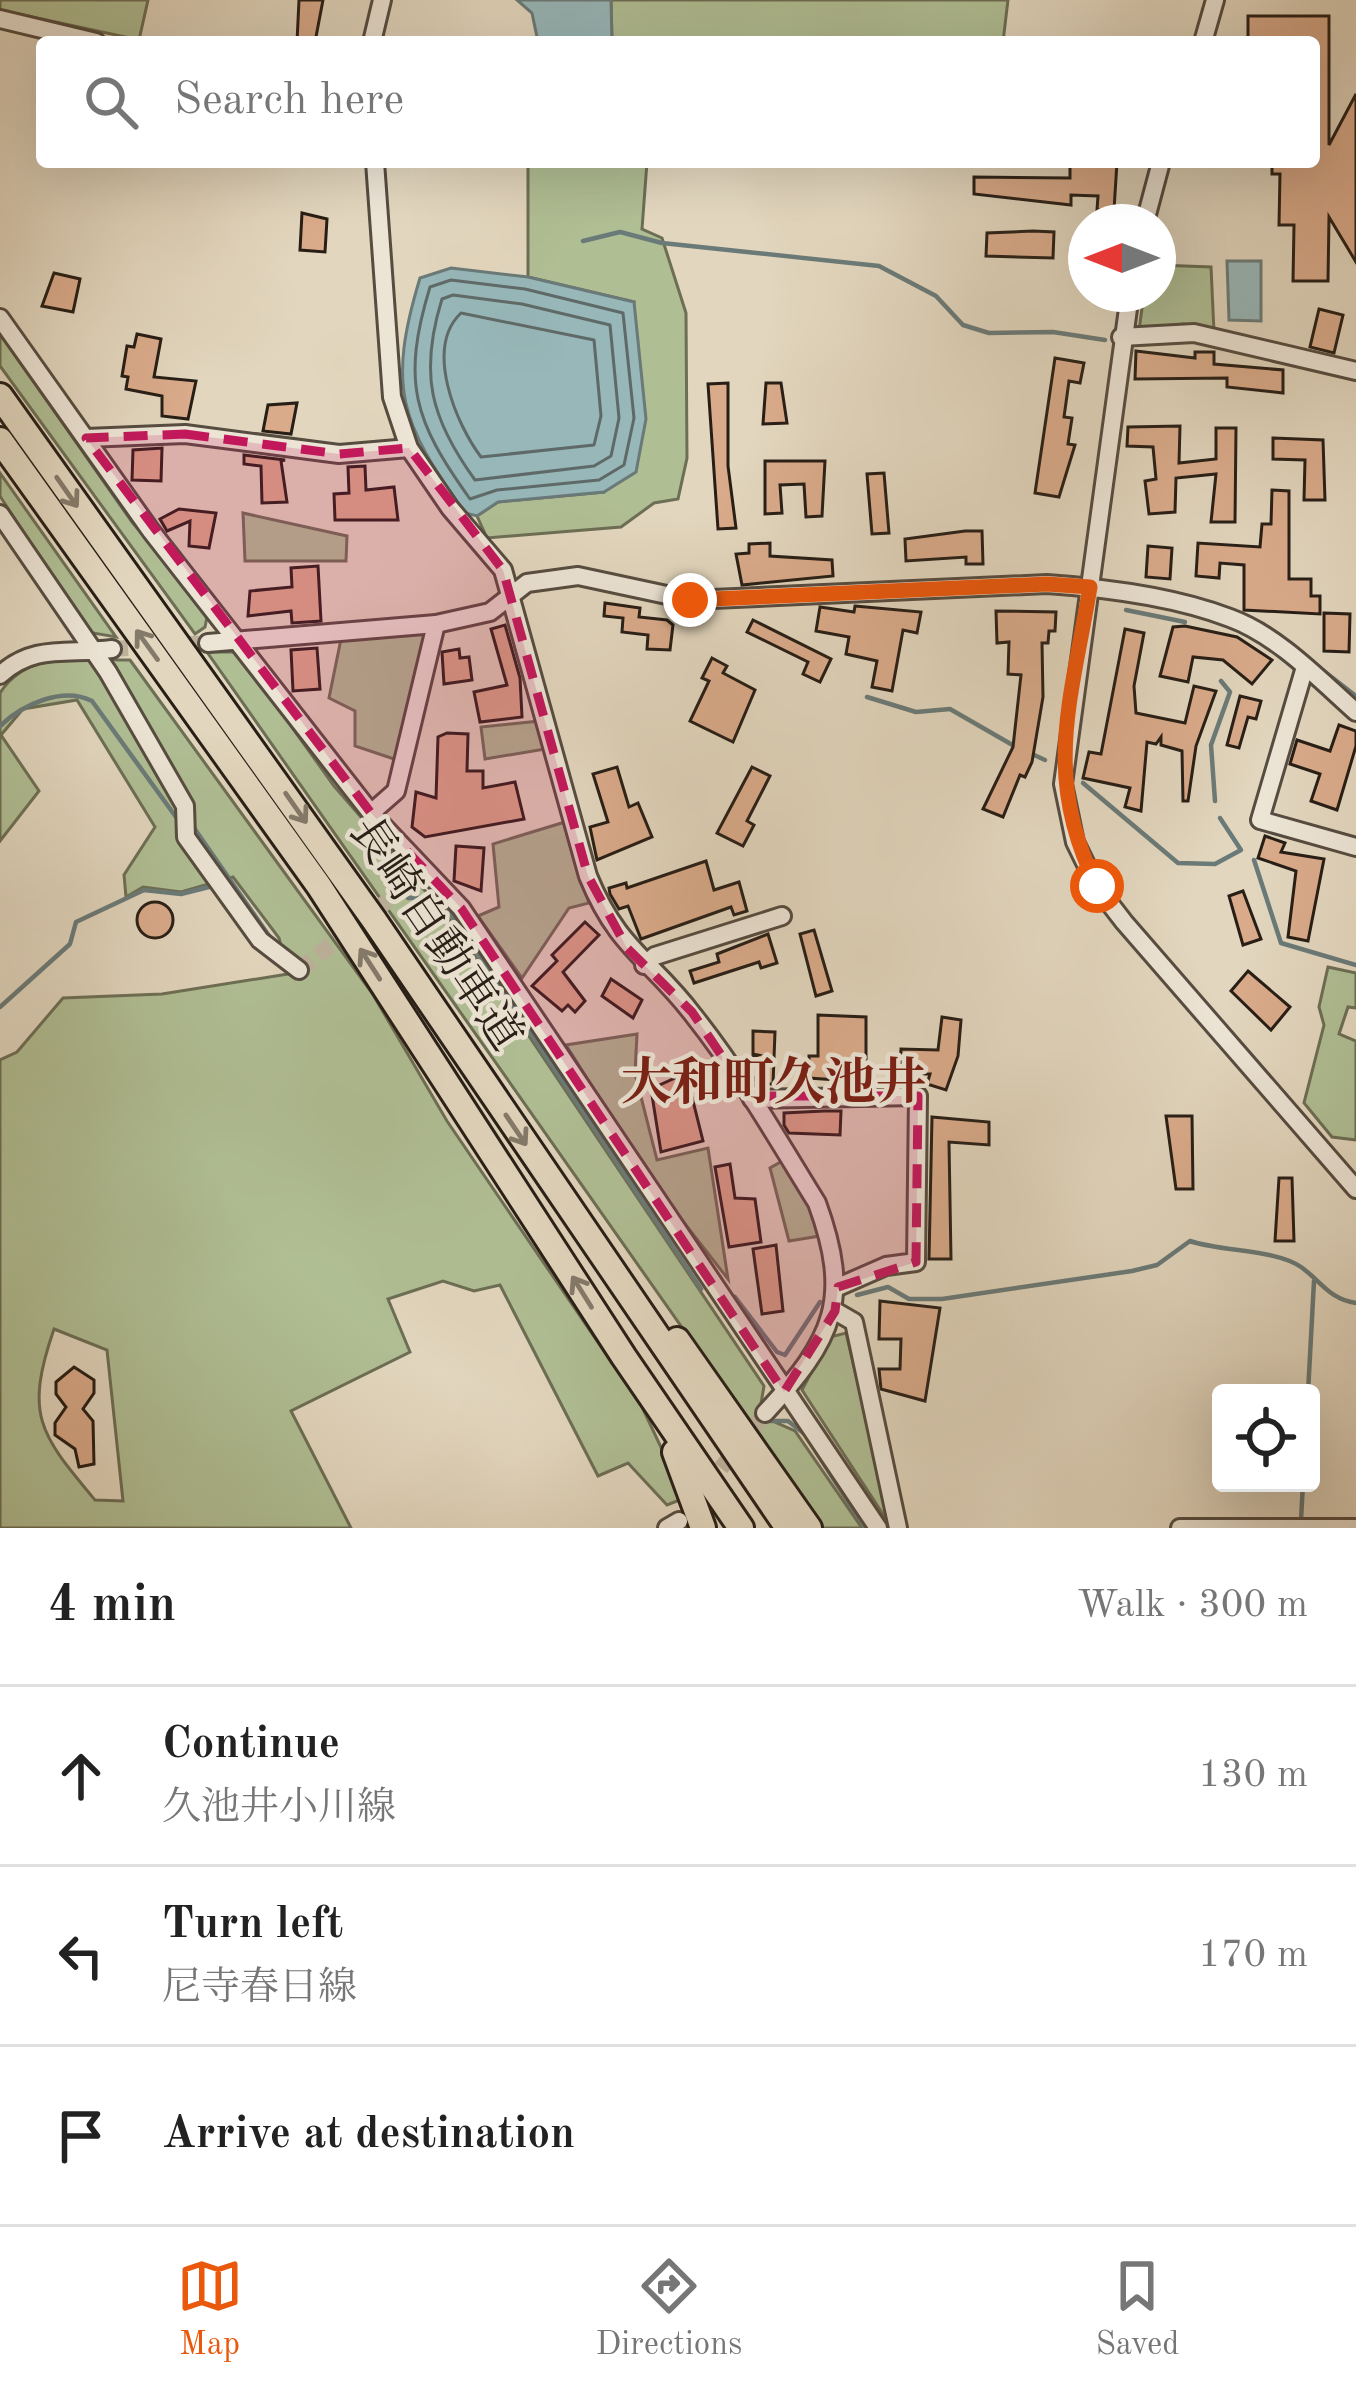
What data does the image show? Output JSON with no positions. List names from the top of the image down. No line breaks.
{"streets":{"highway":["長崎自動車道"]},"districts":["大和町久池井"],"north":"left","page":{"search":"Search here","heading":["4 min","Walk · 300 m"],"list":[["Continue","久池井小川線","130 m"],["Turn left","尼寺春日線","170 m"],"Arrive at destination"],"nav":["Map","Directions","Saved"]}}
